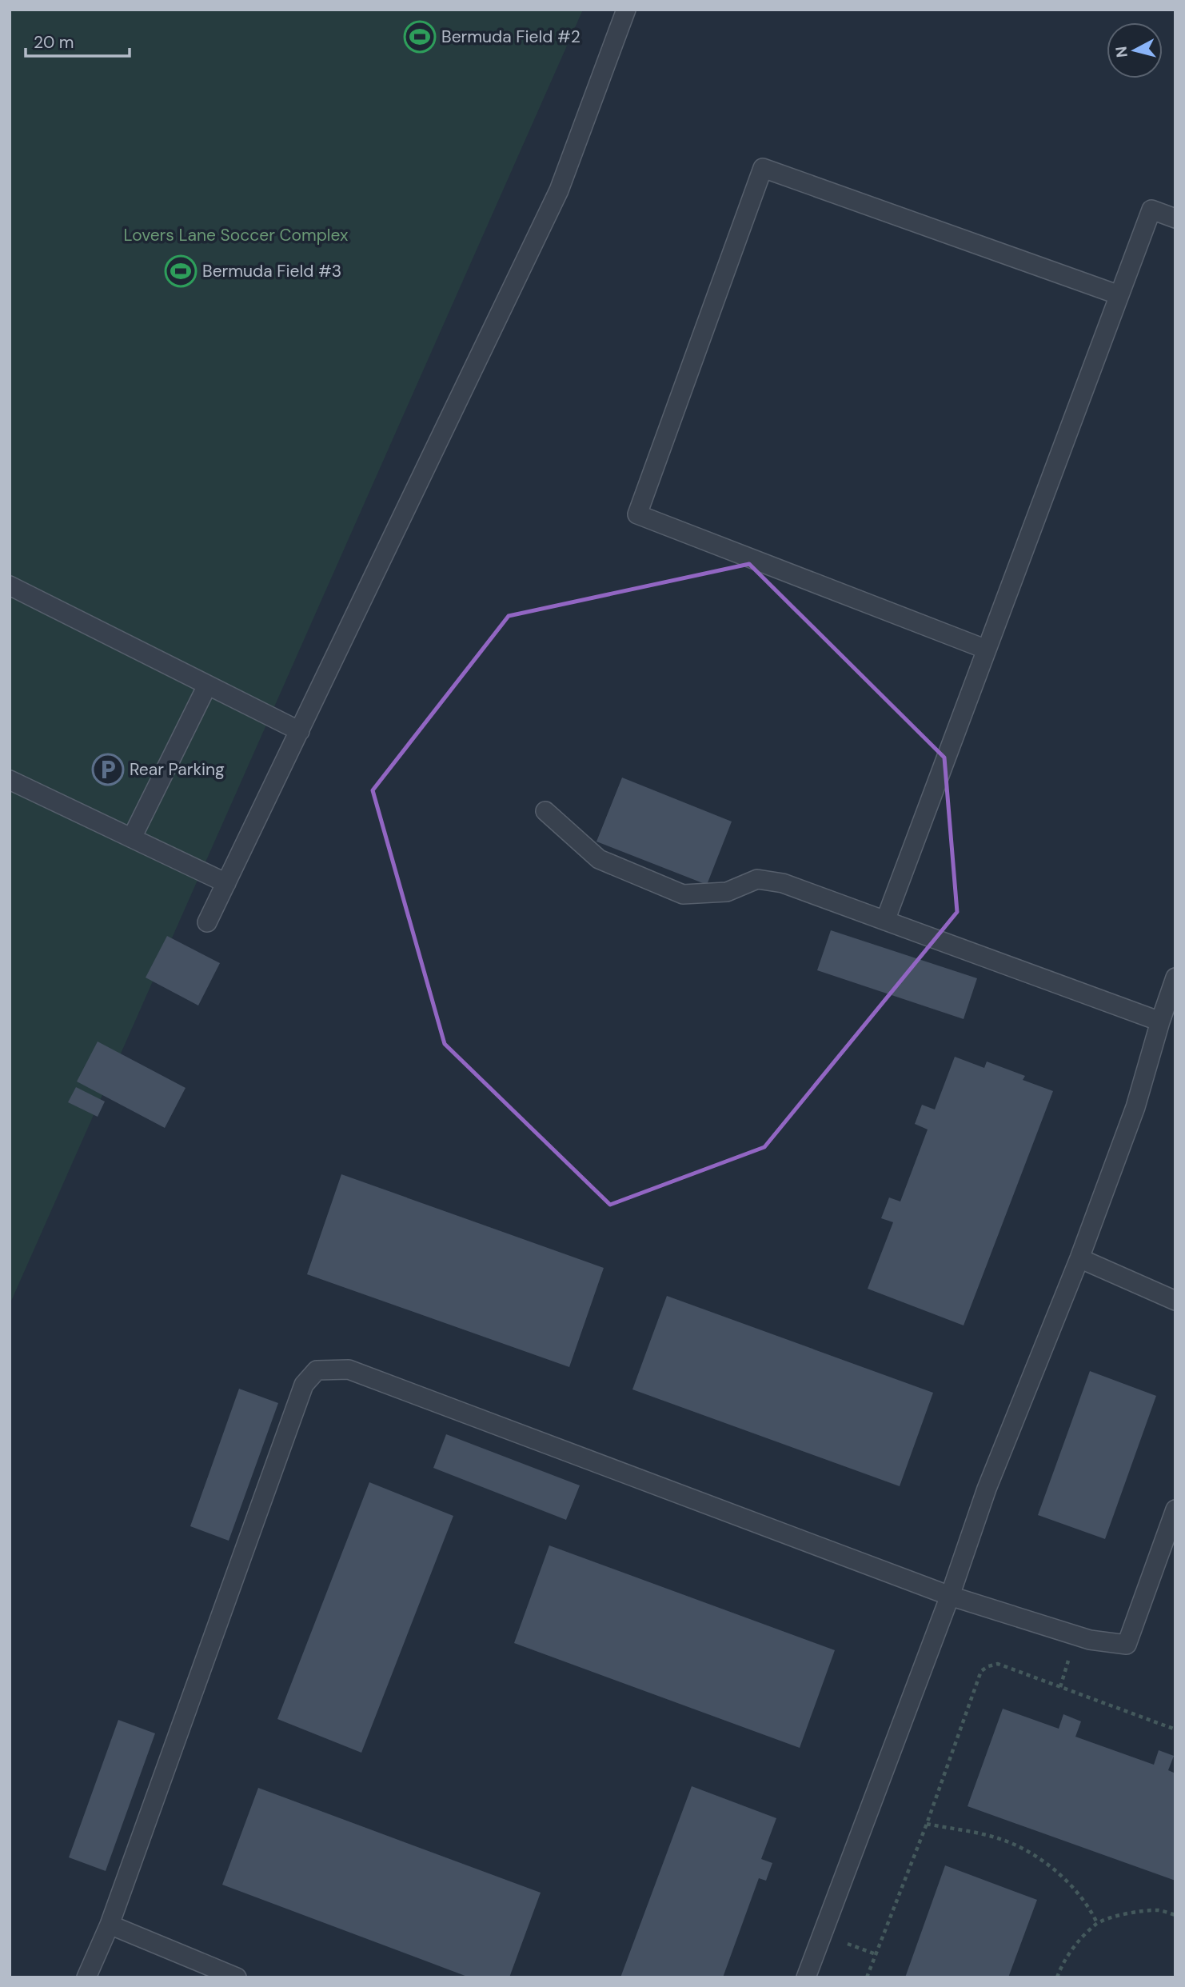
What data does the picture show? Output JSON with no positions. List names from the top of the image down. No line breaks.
{"parks":["Lovers Lane Soccer Complex"],"places":{"sports":["Bermuda Field #2","Bermuda Field #3"],"parking":["Rear Parking"]},"scale_bar":"20 m","north":"left"}
